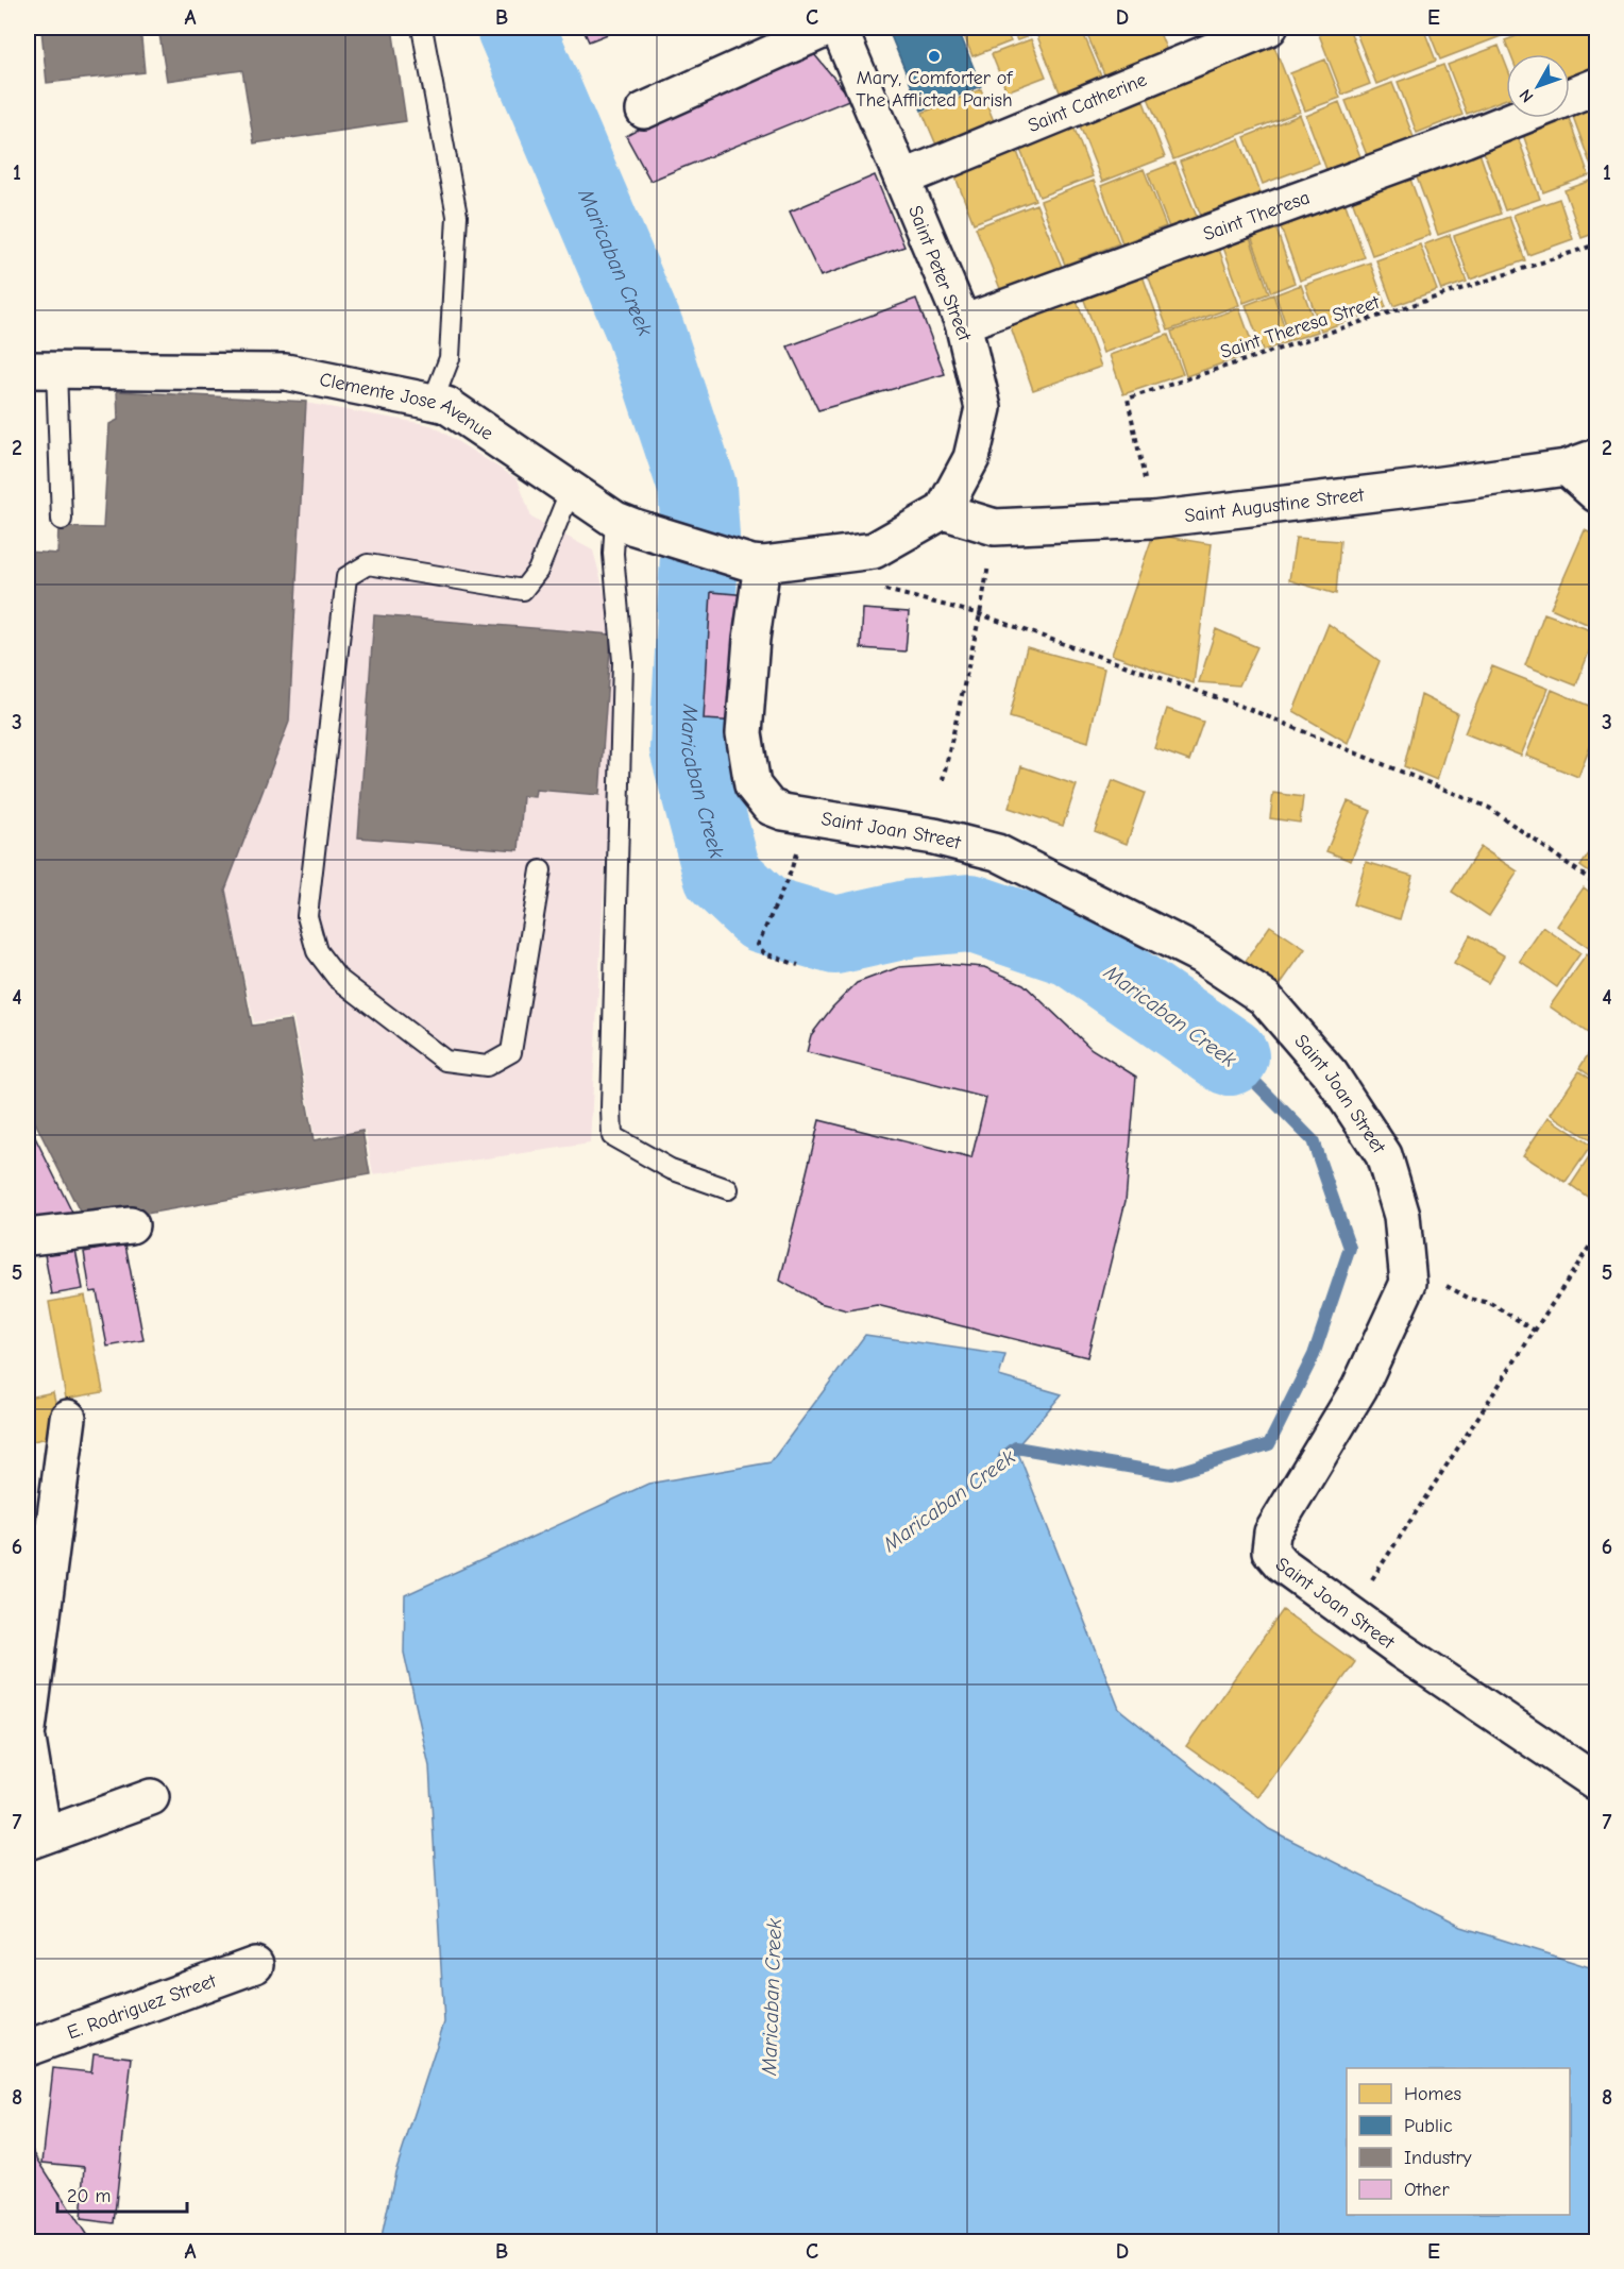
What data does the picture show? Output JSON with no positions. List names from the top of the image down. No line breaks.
{"streets":{"street":["Saint Catherine","Saint Theresa","Saint Peter Street","Clemente Jose Avenue","Saint Augustine Street","Saint Joan Street","E. Rodriguez Street"],"path":["Saint Theresa Street"]},"crossings":[["Saint Catherine","Saint Peter Street"],["Saint Theresa","Saint Peter Street"],["Saint Peter Street","Saint Augustine Street"],["Saint Theresa Street","Saint Augustine Street"],["Clemente Jose Avenue","Saint Joan Street"]],"water":["Maricaban Creek"],"places":["Mary, Comforter of The Afflicted Parish"],"legend":["Homes","Public","Industry","Other"],"scale_bar":"20 m","north":"bottom left","grid":{"columns":["A","B","C","D","E"],"rows":["1","2","3","4","5","6","7","8"]}}
